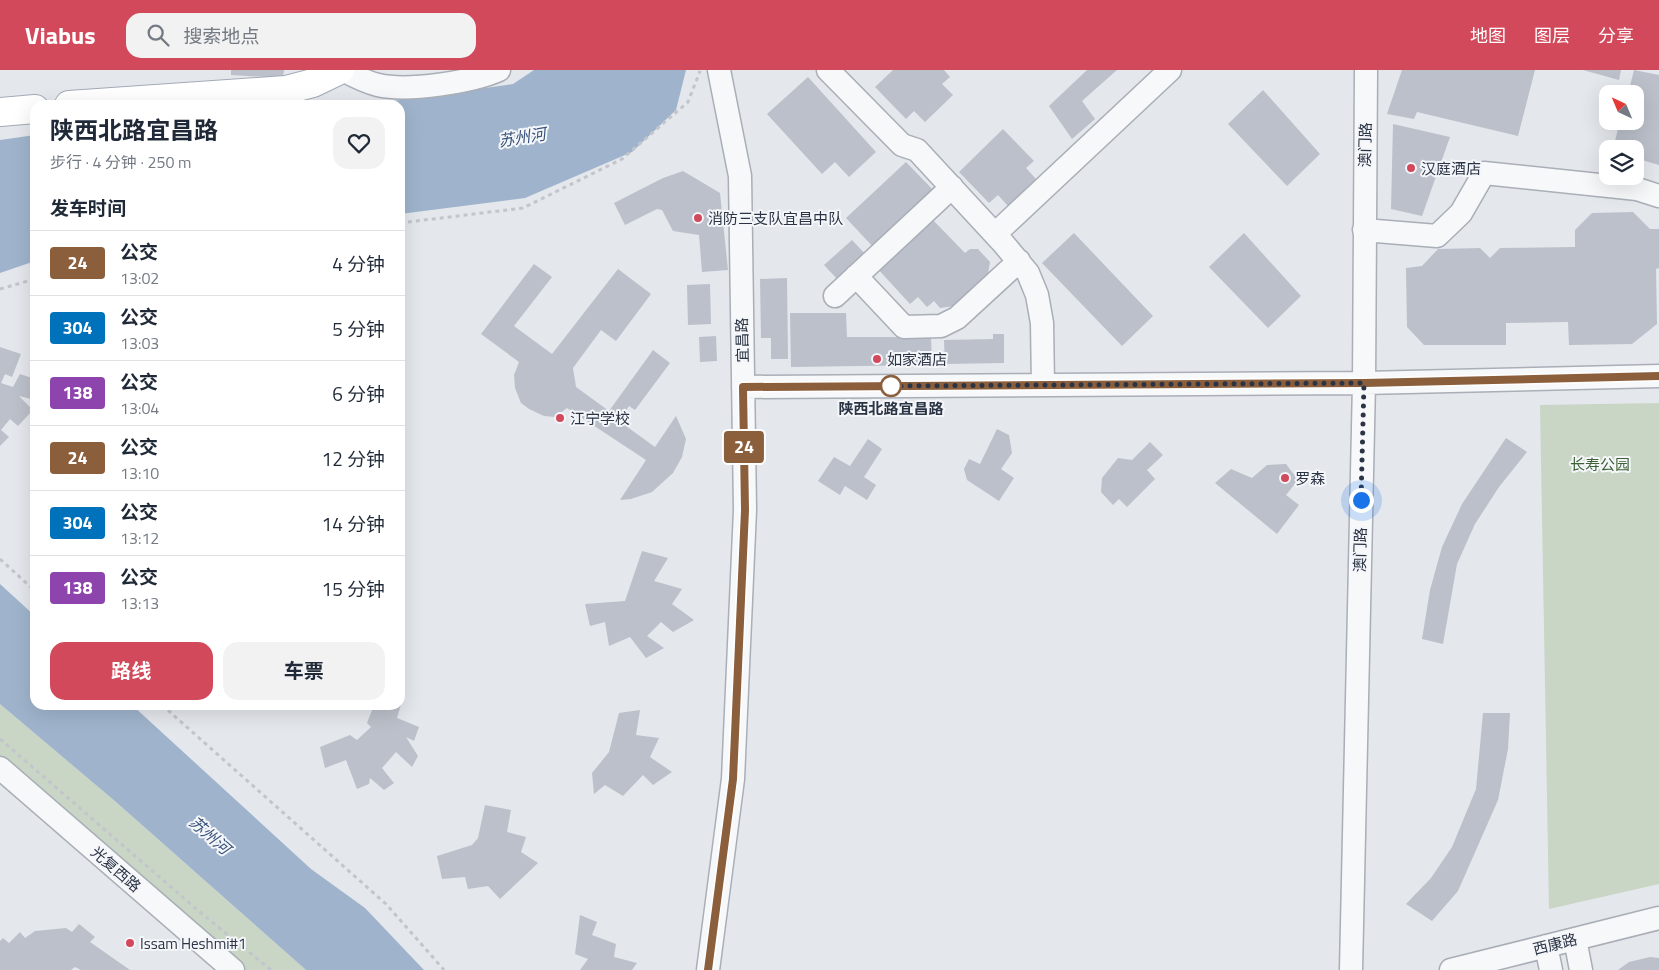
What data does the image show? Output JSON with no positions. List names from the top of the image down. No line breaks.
{"streets":{"street":["澳门路","宜昌路","光复西路","西康路"]},"water":["苏州河"],"parks":["长寿公园"],"places":["汉庭酒店","消防三支队宜昌中队","如家酒店","陕西北路宜昌路","江宁学校","罗森","Issam Heshmi#1"],"lines":["bus line 24"],"north":"top left","page":{"header":"Viabus","search":"搜索地点","nav":["地图","图层","分享"],"on_map":"24","heading":[["陕西北路宜昌路","步行 · 4 分钟 · 250 m"],"发车时间"],"list":[{"mark":"24","name":"公交","note":"13:02","value":"4 分钟"},{"mark":"304","name":"公交","note":"13:03","value":"5 分钟"},{"mark":"138","name":"公交","note":"13:04","value":"6 分钟"},{"mark":"24","name":"公交","note":"13:10","value":"12 分钟"},{"mark":"304","name":"公交","note":"13:12","value":"14 分钟"},{"mark":"138","name":"公交","note":"13:13","value":"15 分钟"}],"buttons":["路线","车票"]}}
